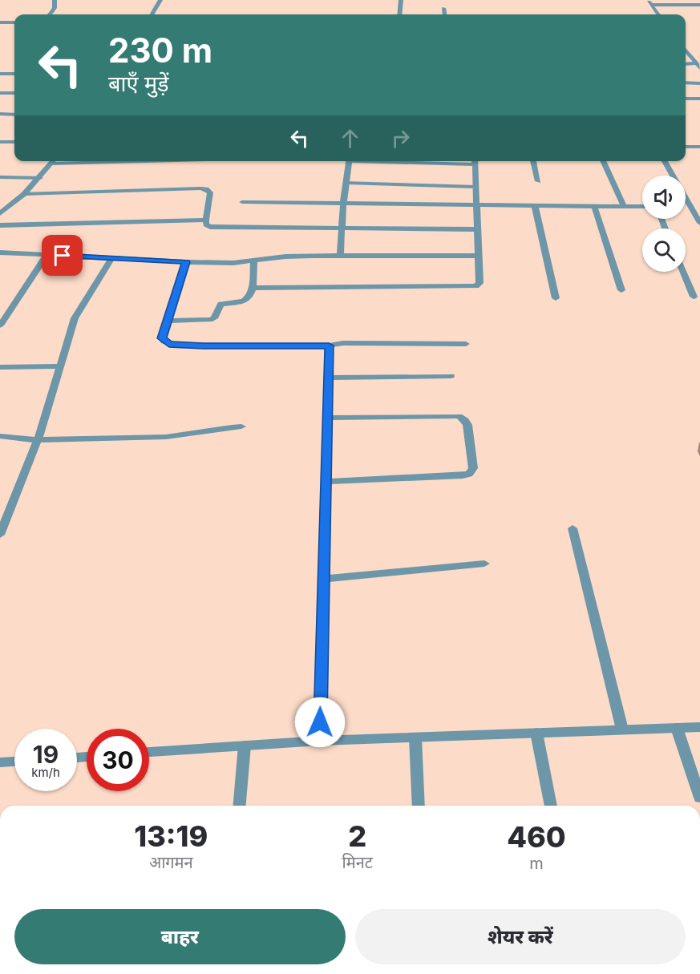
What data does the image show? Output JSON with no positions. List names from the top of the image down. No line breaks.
{"page":{"turn":["230 m","बाएँ मुड़ें"],"speed":"19 km/h","limit":"30","eta":["13:19","आगमन","2","मिनट","460","m"],"buttons":["बाहर","शेयर करें"]}}
